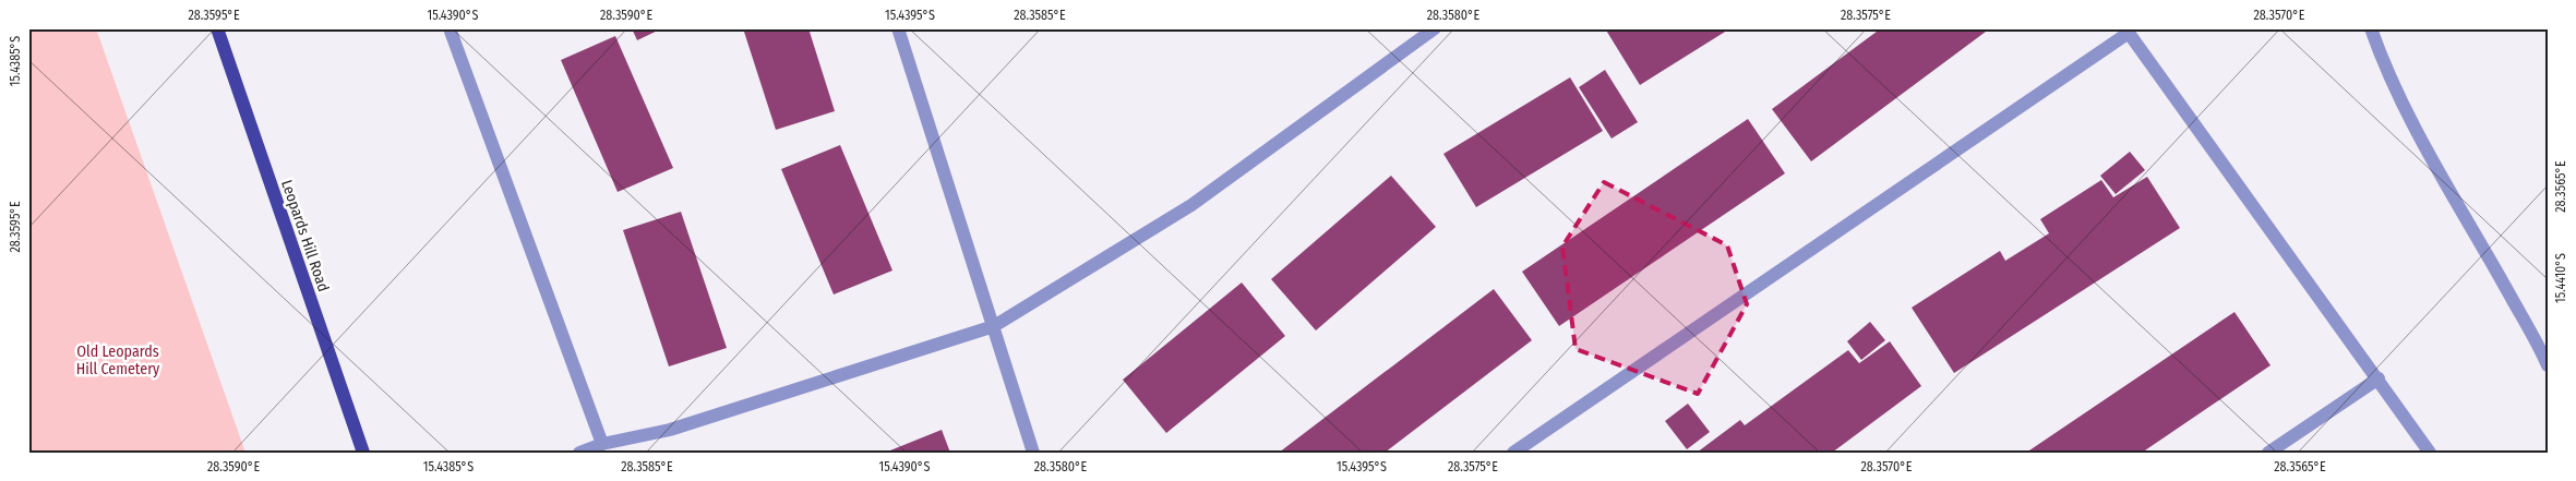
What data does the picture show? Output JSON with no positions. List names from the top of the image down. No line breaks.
{"streets":{"main road":["Leopards Hill Road"]},"parks":["Old Leopards Hill Cemetery"],"coordinates":["28.3595°E","15.4390°S","28.3590°E","15.4395°S","28.3585°E","28.3580°E","28.3575°E","28.3570°E","15.4385°S","28.3565°E","15.4410°S"]}
